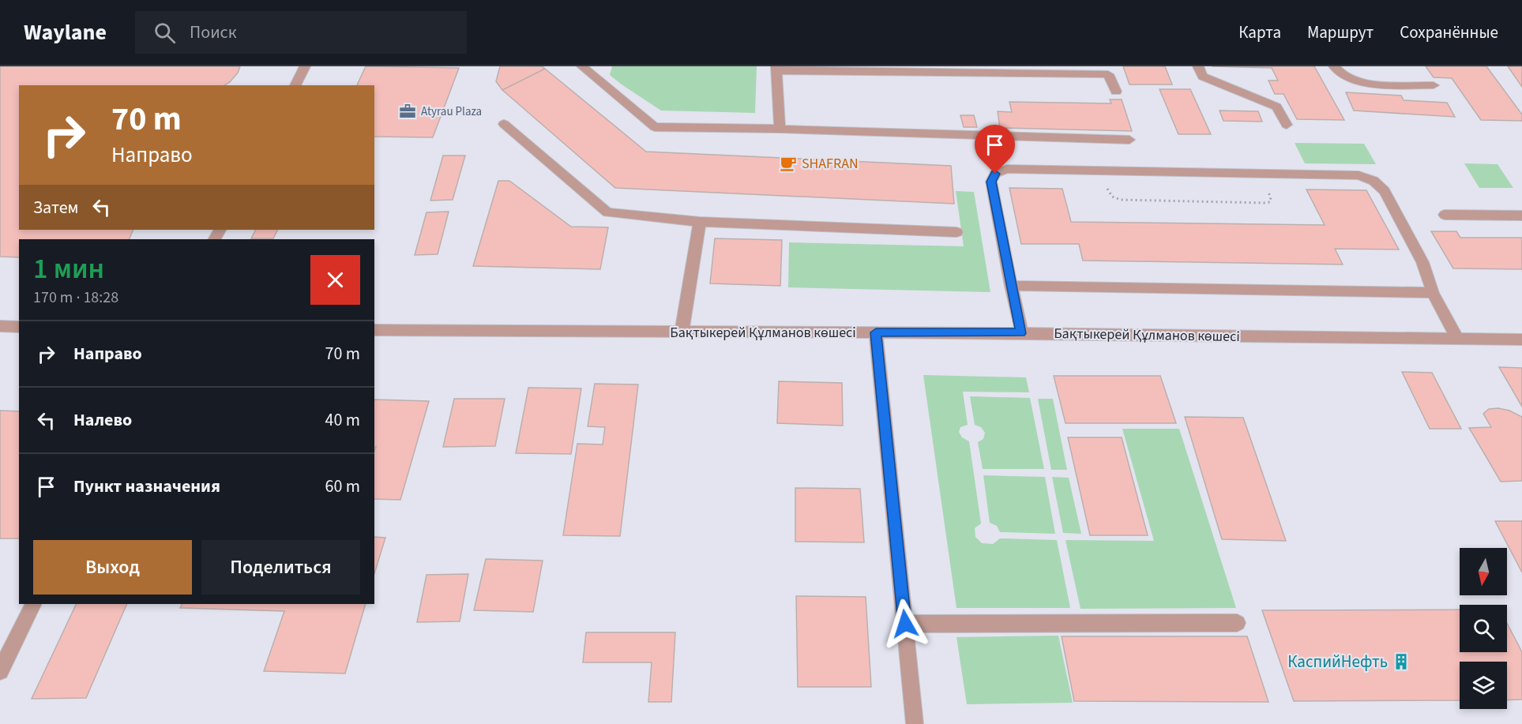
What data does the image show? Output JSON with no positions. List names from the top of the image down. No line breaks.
{"streets":{"street":["Бақтыкерей Құлманов көшесі"]},"places":{"office":["Atyrau Plaza"],"cafe":["SHAFRAN"],"building":["КаспийНефть"]},"north":"bottom","page":{"header":"Waylane","search":"Поиск","nav":["Карта","Маршрут","Сохранённые"],"turn":["70 m","Направо"],"then":"Затем","heading":["1 мин","170 m · 18:28"],"list":[{"name":"Направо","value":"70 m"},{"name":"Налево","value":"40 m"},{"name":"Пункт назначения","value":"60 m"}],"buttons":["Выход","Поделиться"]}}
